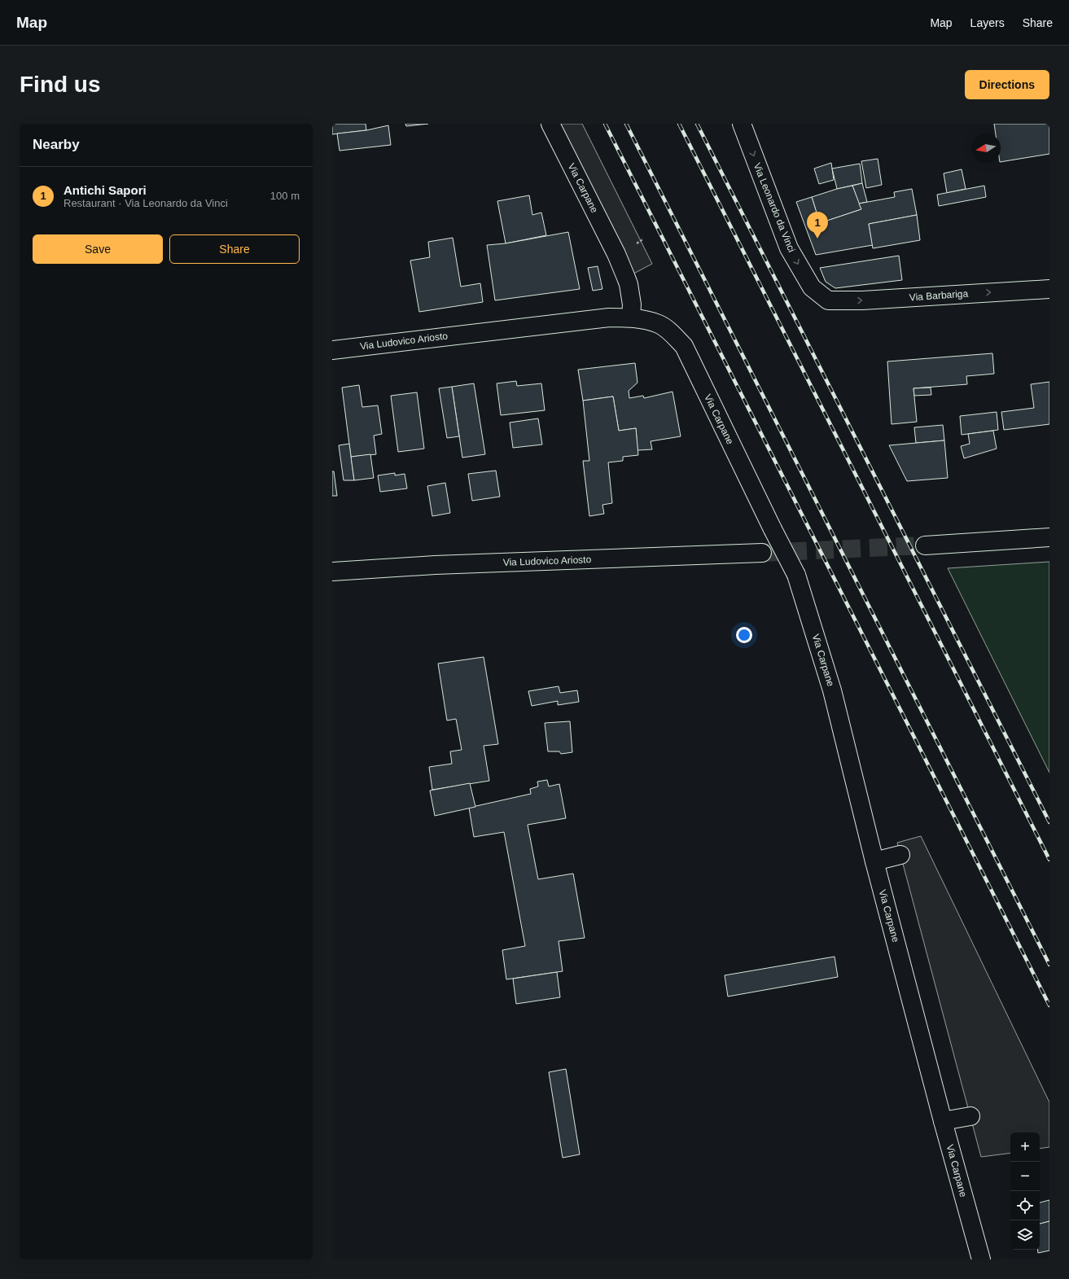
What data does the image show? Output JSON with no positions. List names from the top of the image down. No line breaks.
{"streets":{"street":["Via Carpane","Via Leonardo da Vinci","Via Barbariga","Via Ludovico Ariosto"]},"crossings":[["Via Carpane","Via Ludovico Ariosto"],["Via Leonardo da Vinci","Via Barbariga"]],"one_way":["Via Leonardo da Vinci","Via Barbariga"],"north":"left","page":{"header":"Map","nav":["Map","Layers","Share"],"buttons":["Directions",["Save","Share"]],"title":"Find us","heading":"Nearby","list":[{"mark":"1","name":"Antichi Sapori","note":"Restaurant · Via Leonardo da Vinci","value":"100 m"}],"pins":"1","map_buttons":["+","−"]}}
